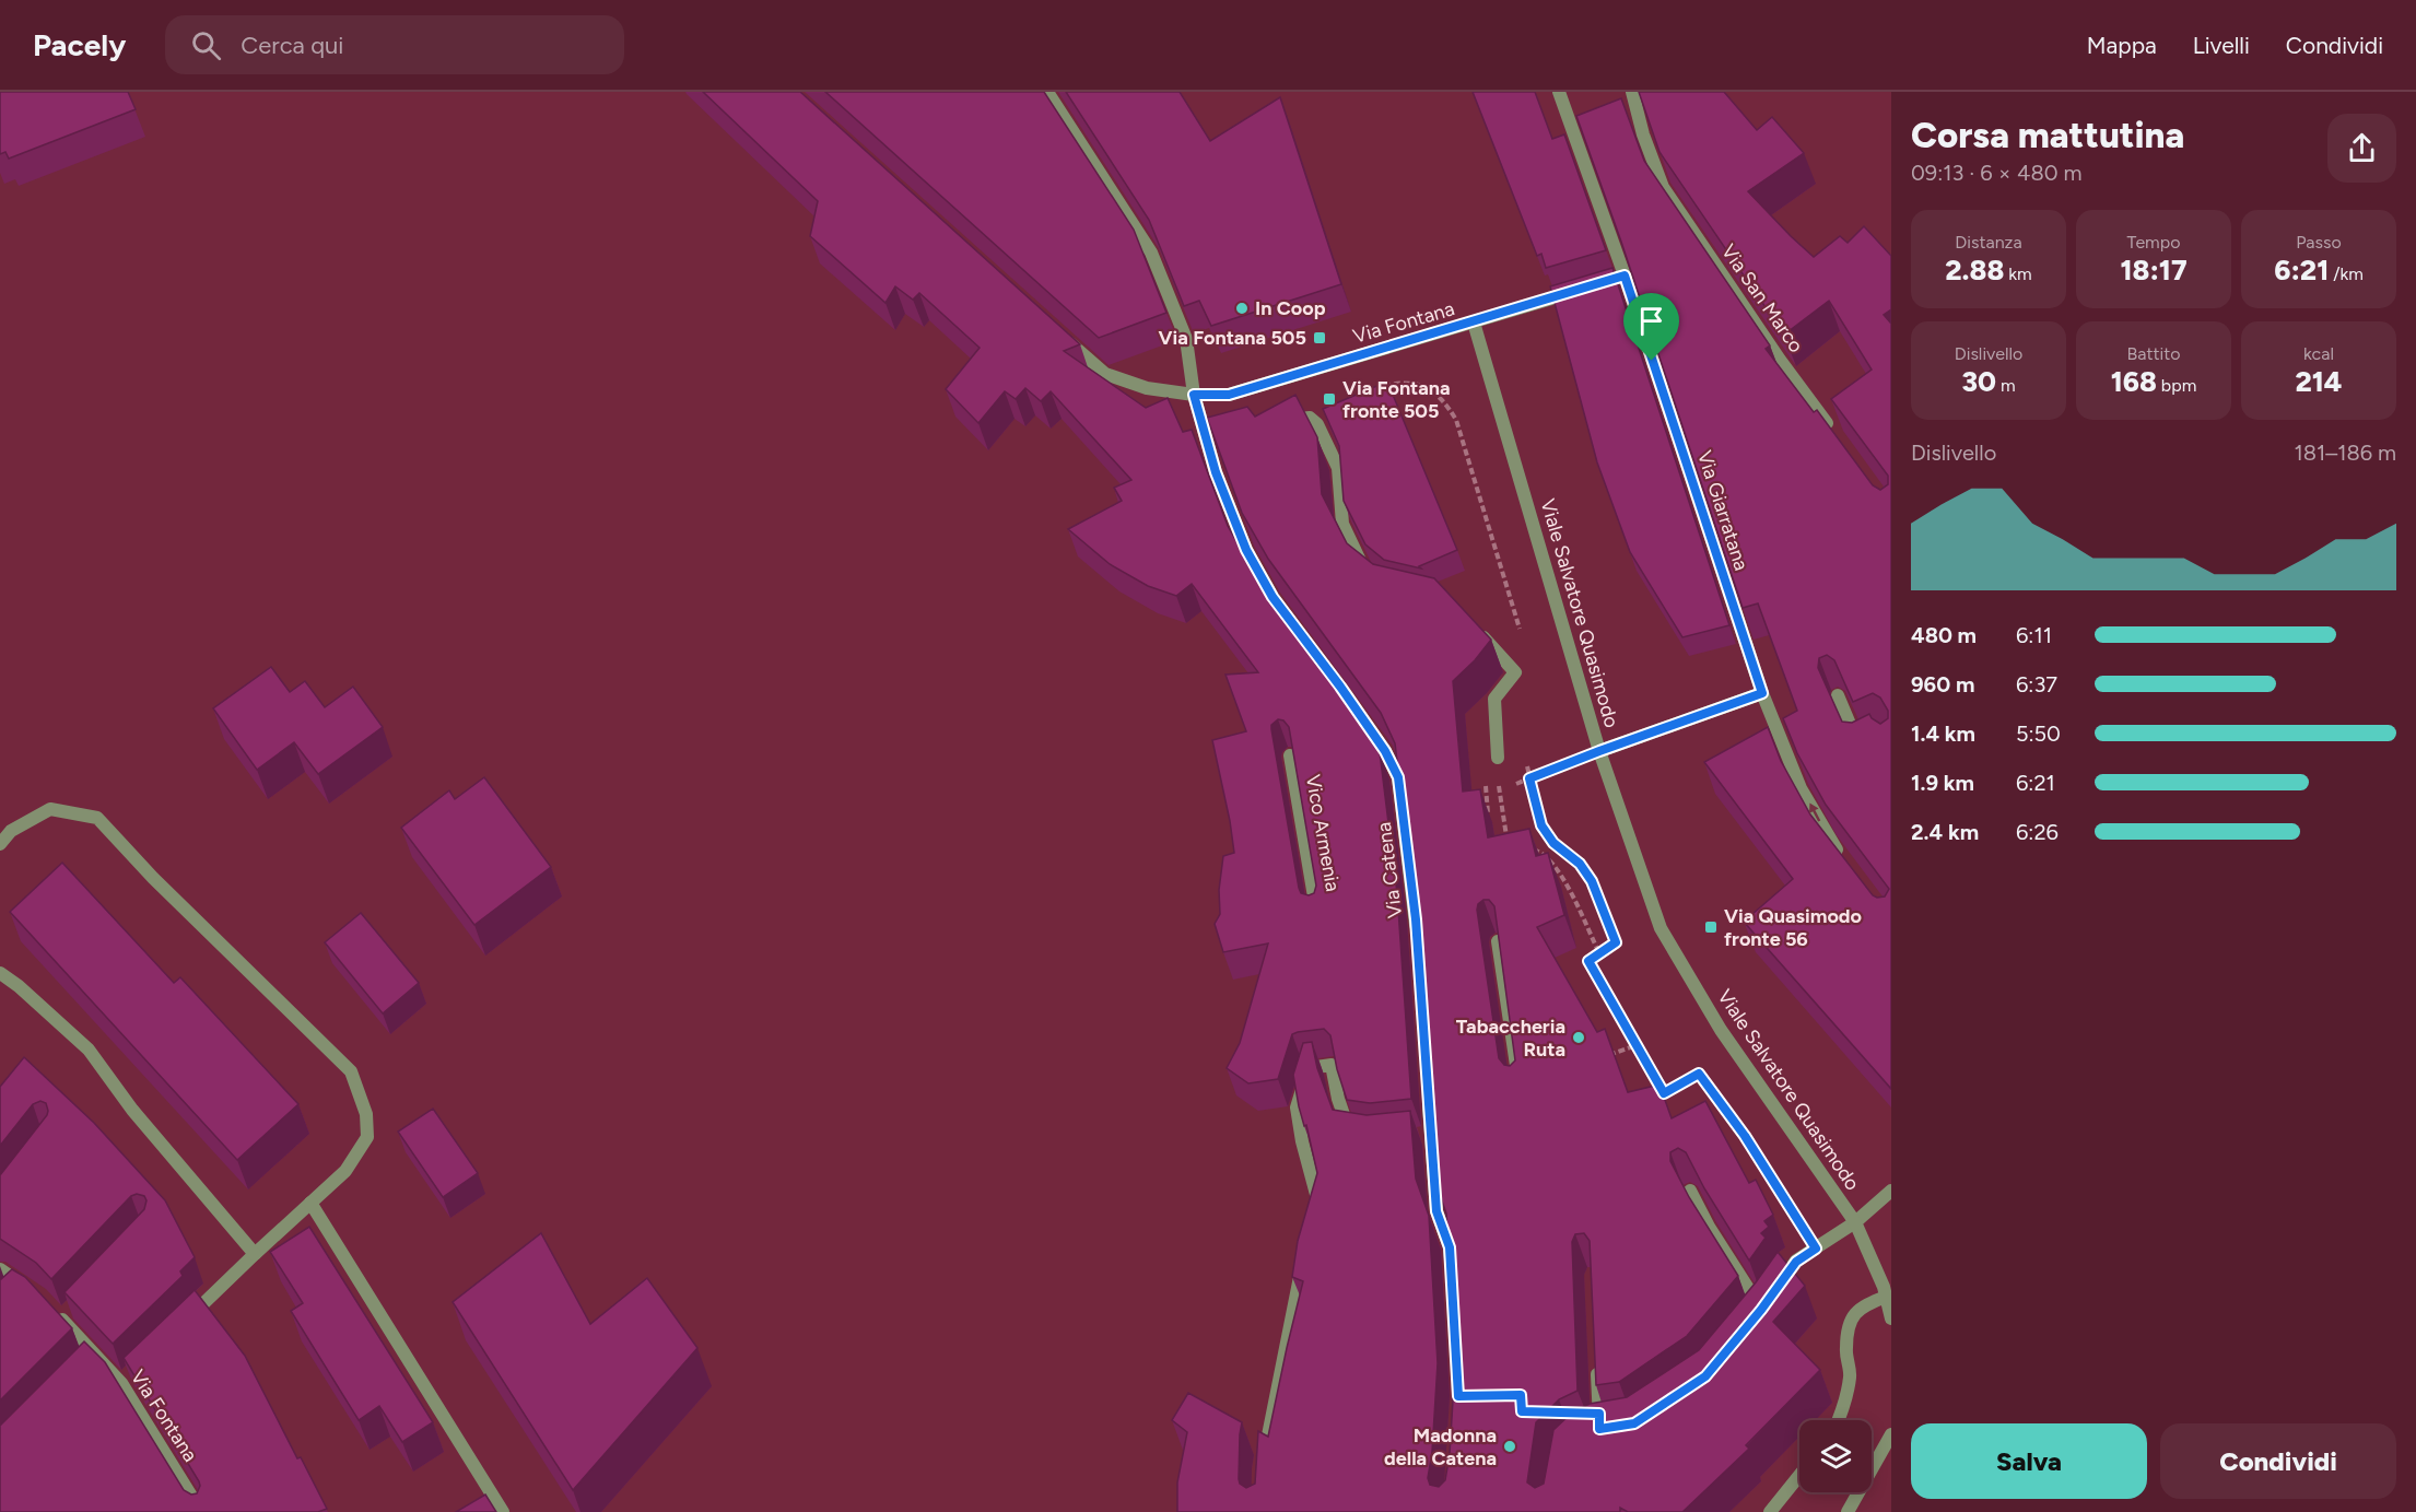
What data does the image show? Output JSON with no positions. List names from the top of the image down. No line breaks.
{"streets":{"street":["Via San Marco","Via Fontana","Via Giarratana","Viale Salvatore Quasimodo","Vico Armenia","Via Catena"]},"crossings":[["Via Fontana","Via Giarratana"],["Via Fontana","Viale Salvatore Quasimodo"],["Via Fontana","Via Catena"]],"places":{"other":["In Coop","Tabaccheria Ruta","Madonna della Catena"],"transit":["Via Fontana 505","Via Fontana fronte 505","Via Quasimodo fronte 56"]},"page":{"header":"Pacely","search":"Cerca qui","nav":["Mappa","Livelli","Condividi"],"heading":["Corsa mattutina","09:13 · 6 × 480 m"],"stats":[["Distanza","2.88 km"],["Tempo","18:17"],["Passo","6:21 /km"],["Dislivello","30 m"],["Battito","168 bpm"],["kcal","214"]],"chart":["Dislivello","181–186 m"],"list":[{"name":"480 m","note":"6:11"},{"name":"960 m","note":"6:37"},{"name":"1.4 km","note":"5:50"},{"name":"1.9 km","note":"6:21"},{"name":"2.4 km","note":"6:26"}],"buttons":["Salva","Condividi"]}}
